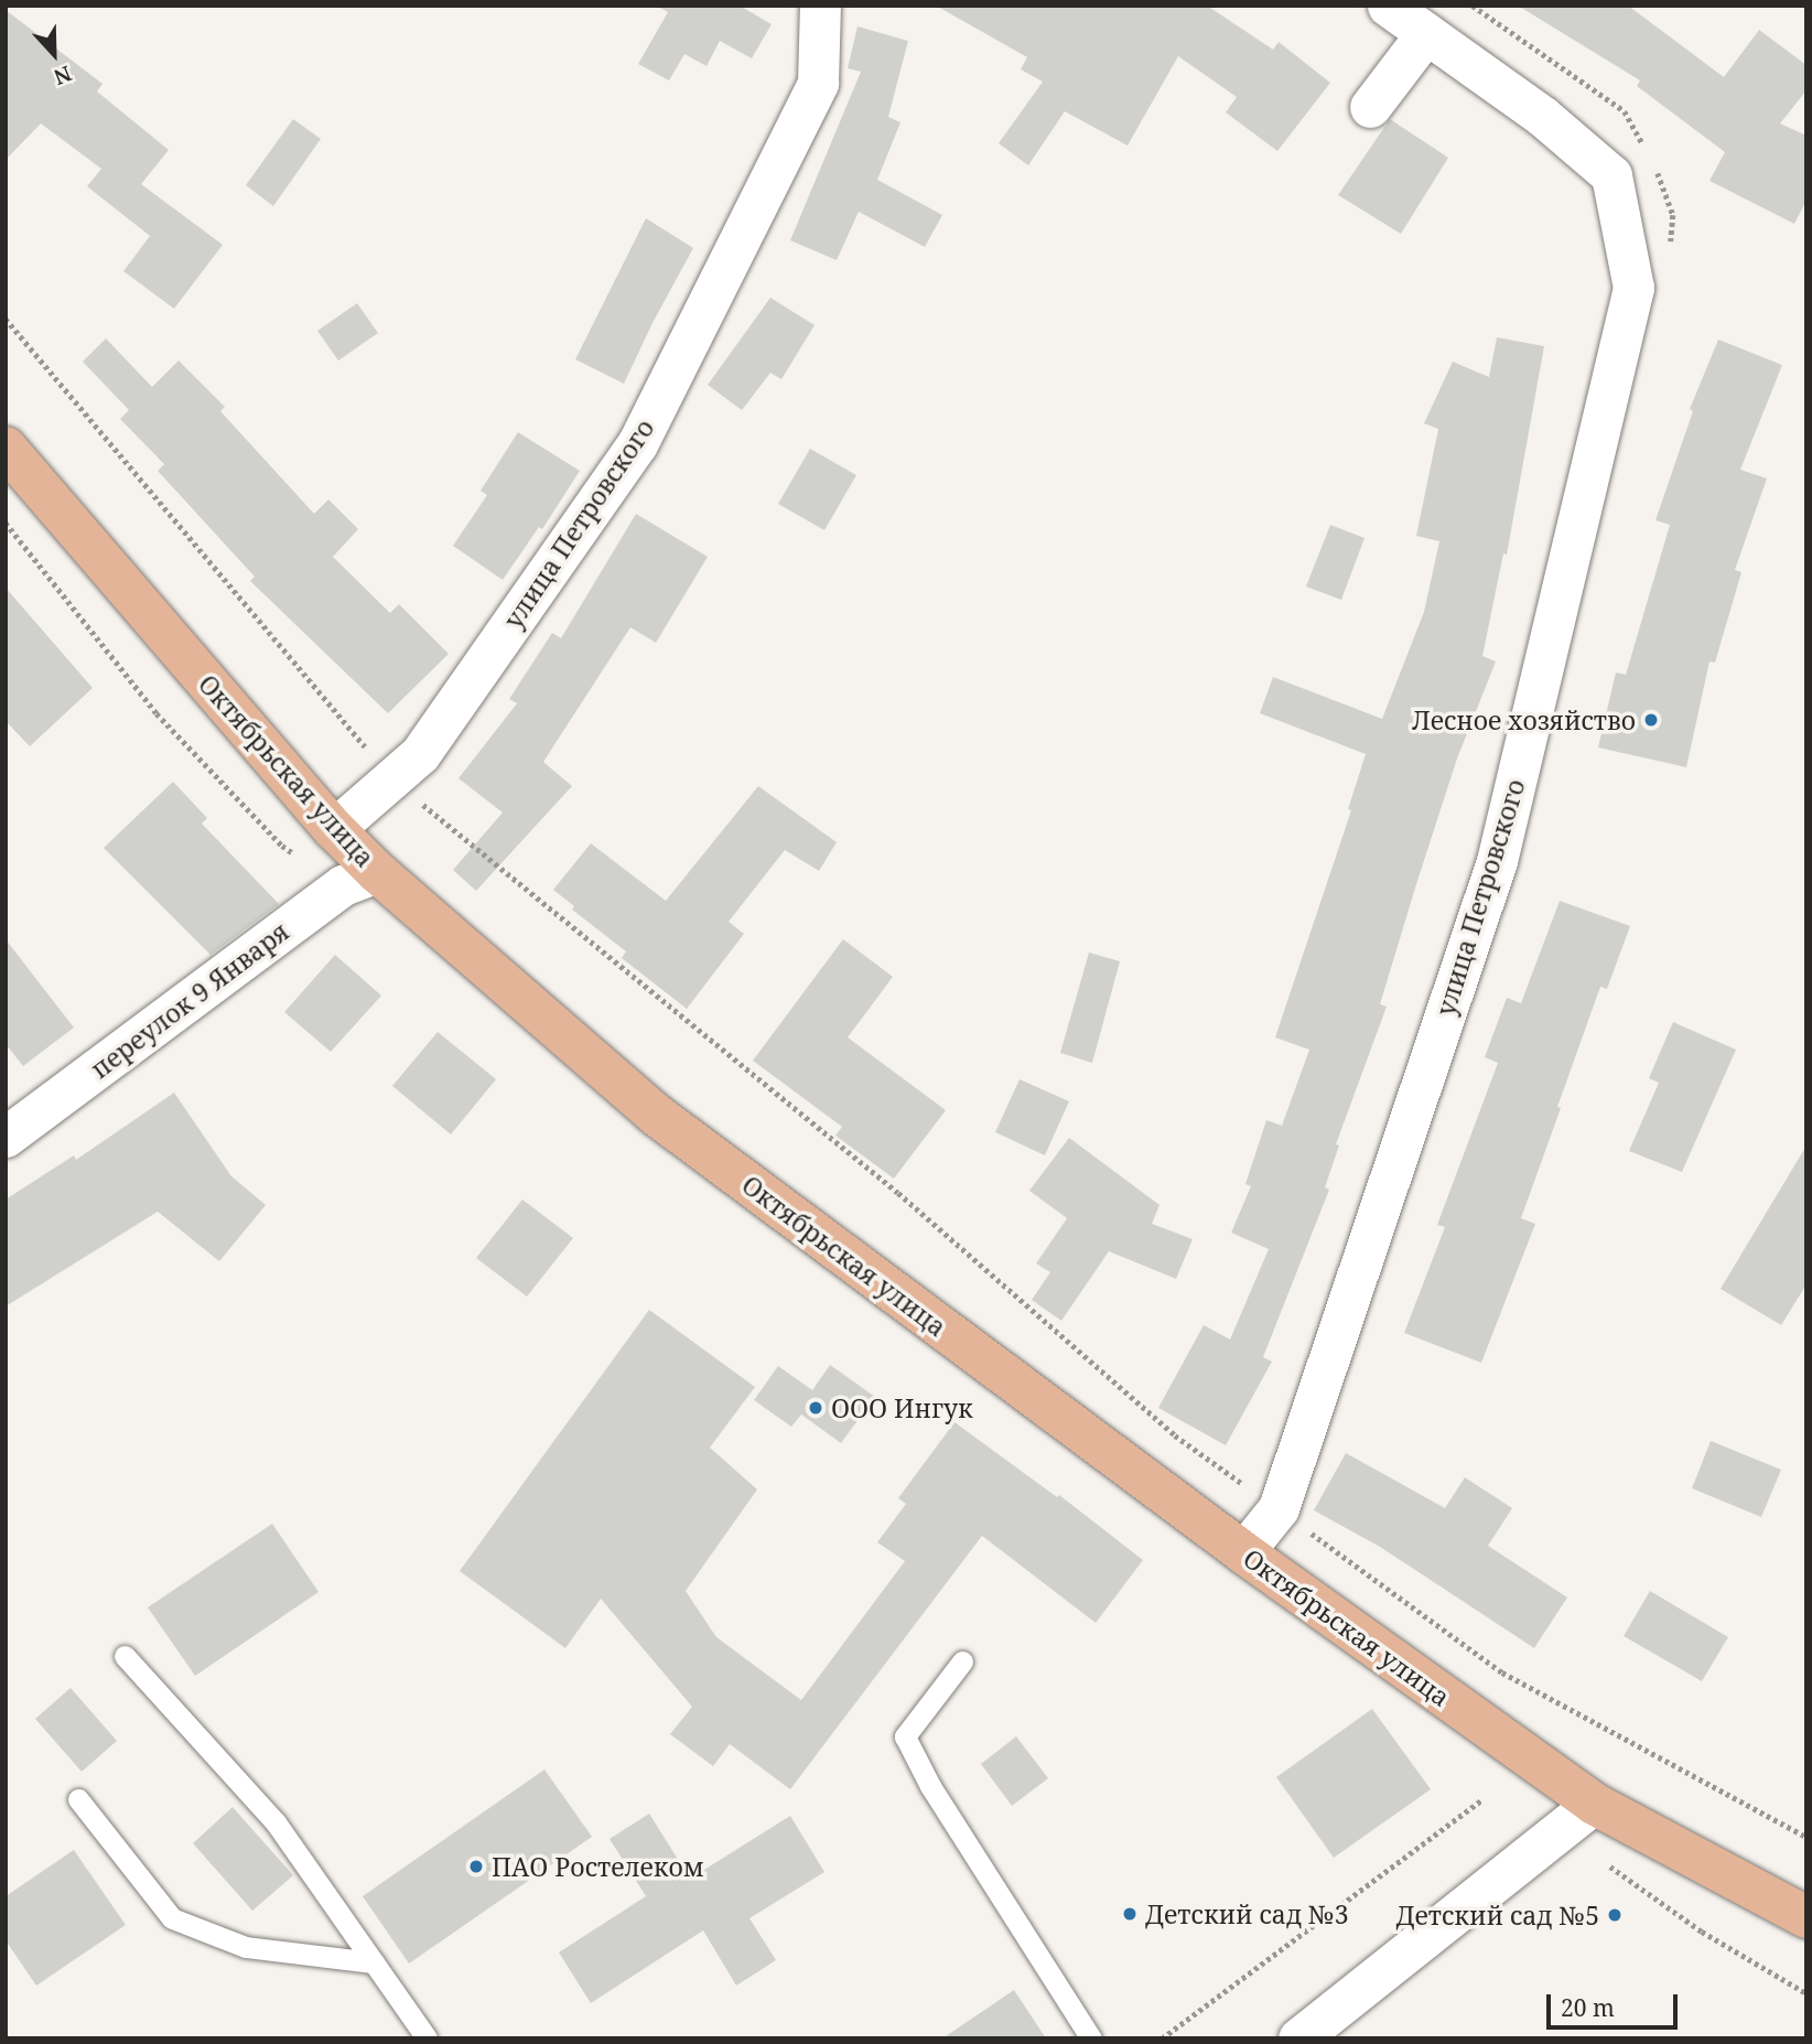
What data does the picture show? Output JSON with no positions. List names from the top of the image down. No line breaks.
{"streets":{"main road":["Октябрьская улица"],"street":["улица Петровского","переулок 9 Января"]},"crossings":[["улица Петровского","Октябрьская улица"],["Октябрьская улица","переулок 9 Января"]],"places":["Лесное хозяйство","ООО Ингук","ПАО Ростелеком","Детский сад №3","Детский сад №5"],"scale_bar":"20 m","north":"bottom"}
